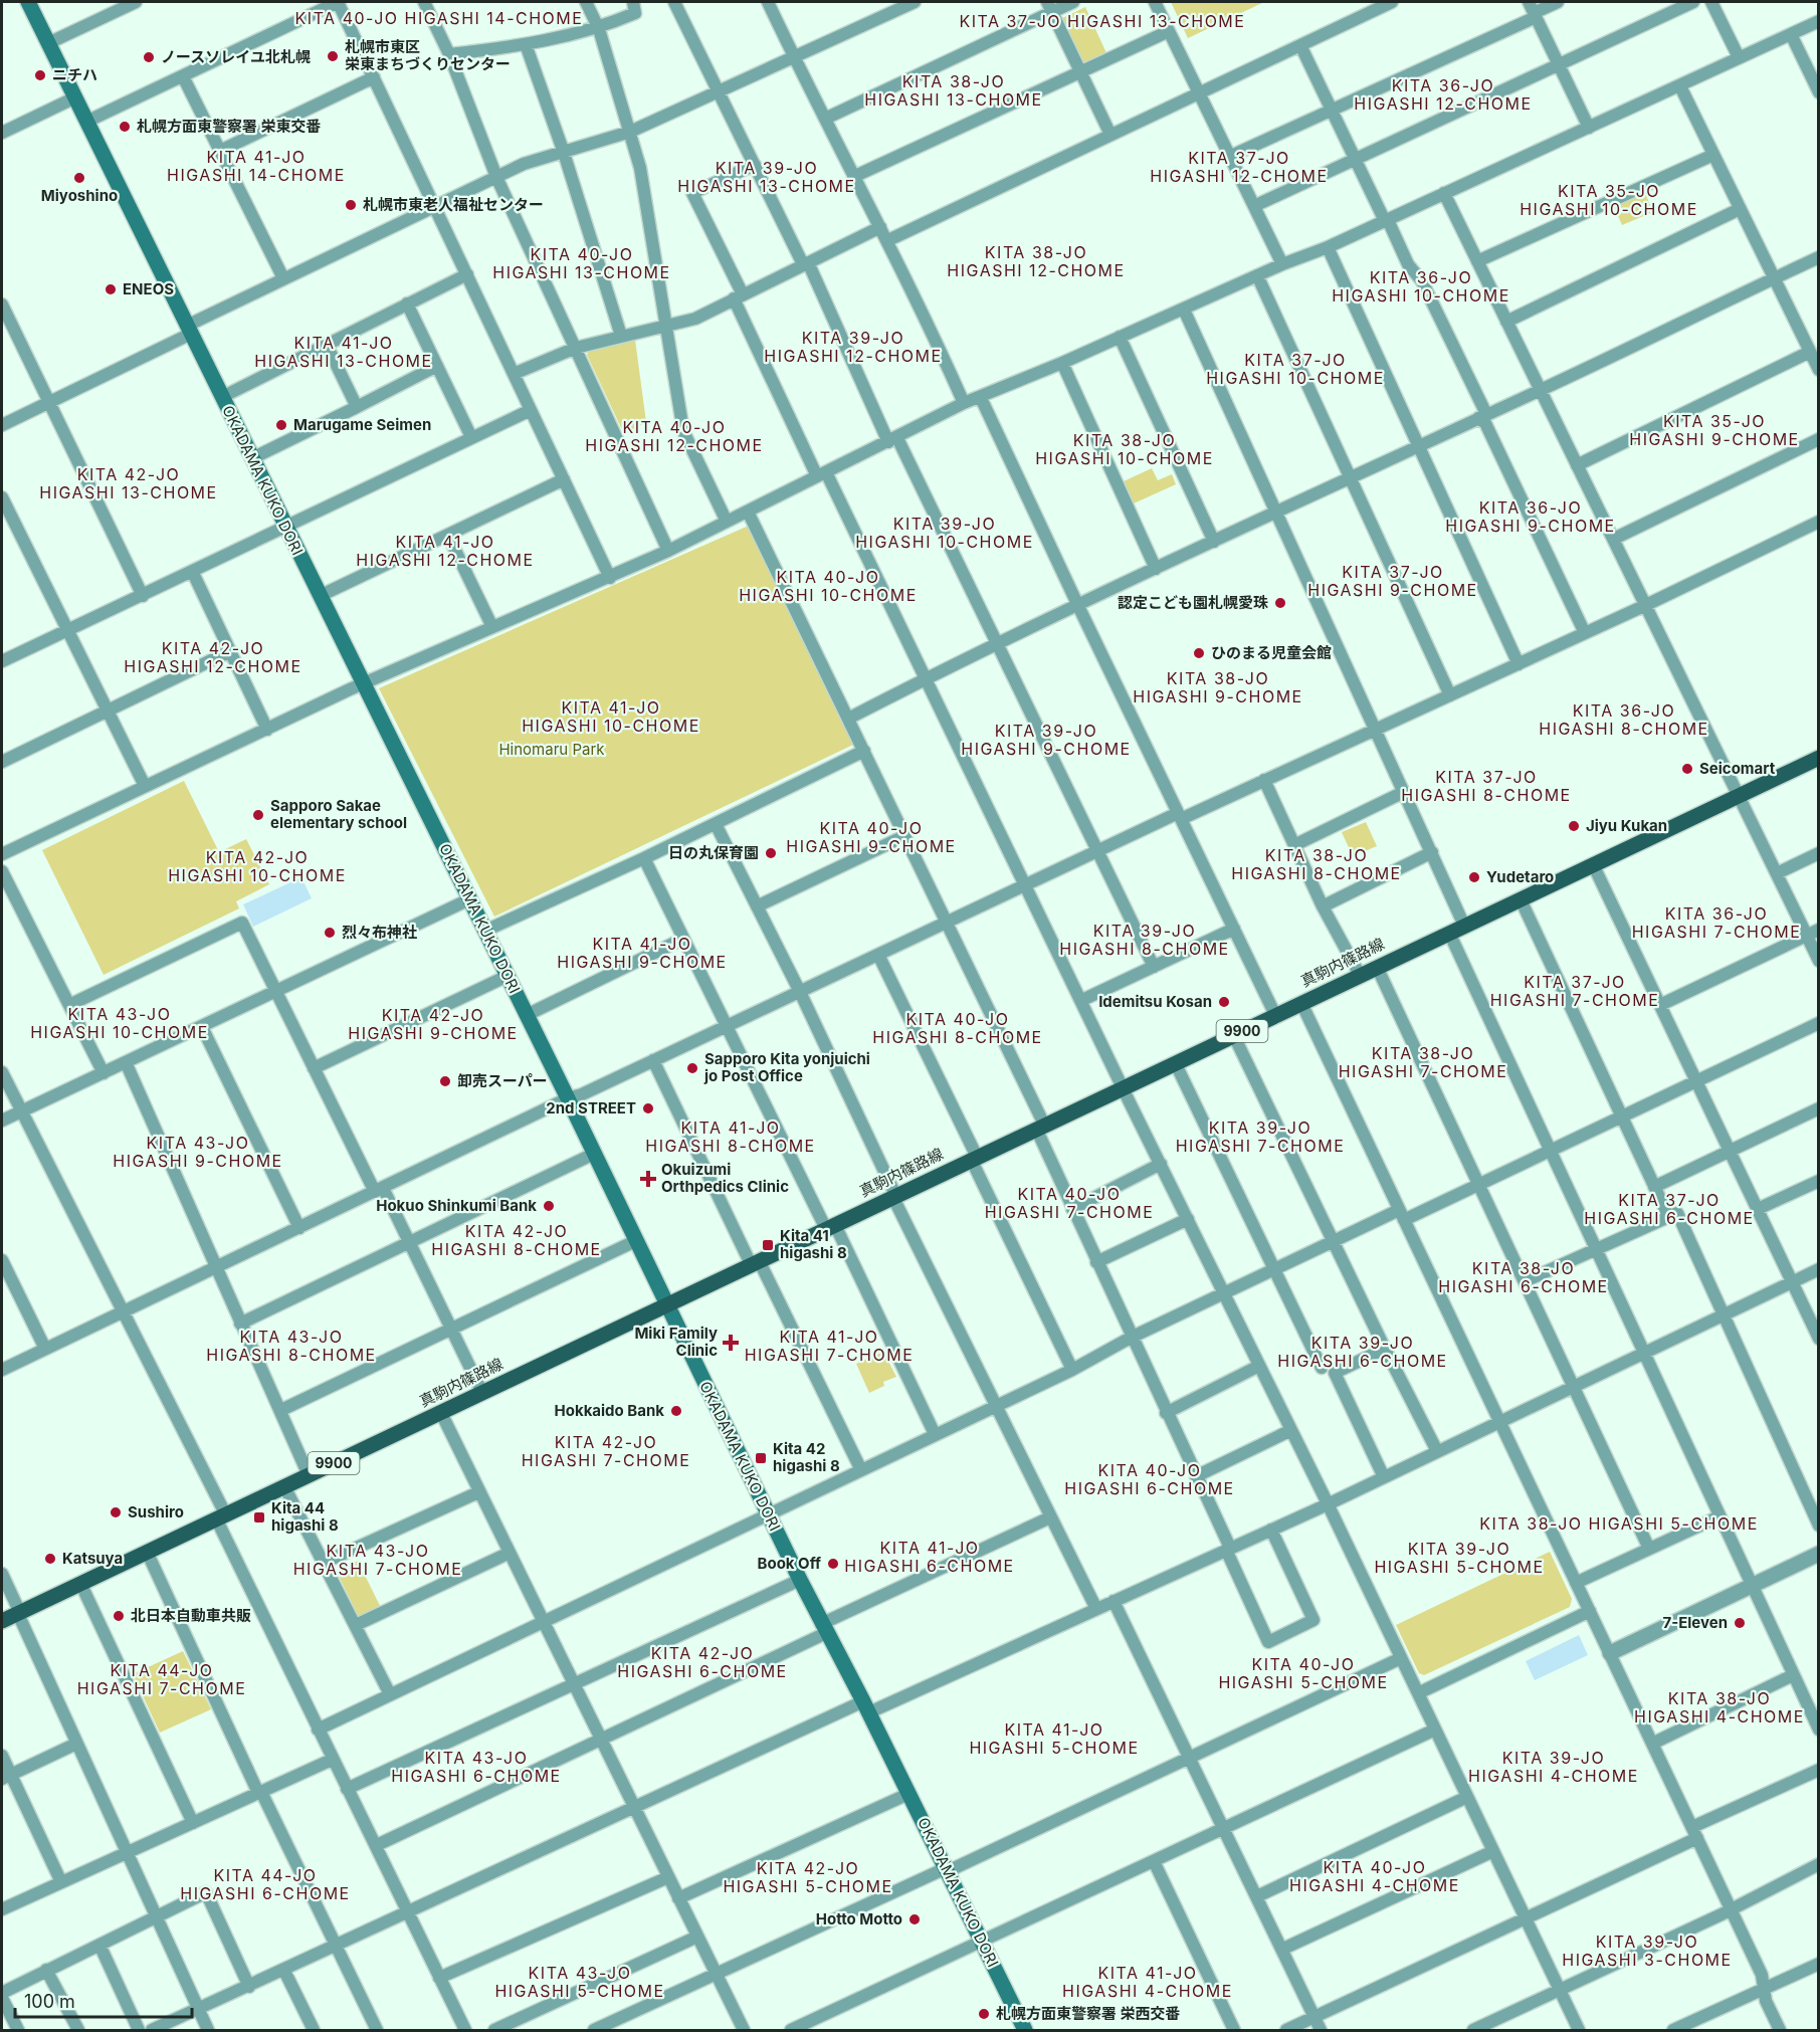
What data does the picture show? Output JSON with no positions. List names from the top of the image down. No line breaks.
{"streets":{"main road":["OKADAMA KUKO DORI","真駒内篠路線","9900"]},"crossings":[["OKADAMA KUKO DORI","真駒内篠路線"]],"districts":["KITA 40-JO HIGASHI 14-CHOME","KITA 37-JO HIGASHI 13-CHOME","KITA 38-JO HIGASHI 13-CHOME","KITA 36-JO HIGASHI 12-CHOME","KITA 41-JO HIGASHI 14-CHOME","KITA 37-JO HIGASHI 12-CHOME","KITA 39-JO HIGASHI 13-CHOME","KITA 35-JO HIGASHI 10-CHOME","KITA 38-JO HIGASHI 12-CHOME","KITA 40-JO HIGASHI 13-CHOME","KITA 36-JO HIGASHI 10-CHOME","KITA 39-JO HIGASHI 12-CHOME","KITA 41-JO HIGASHI 13-CHOME","KITA 37-JO HIGASHI 10-CHOME","KITA 35-JO HIGASHI 9-CHOME","KITA 40-JO HIGASHI 12-CHOME","KITA 38-JO HIGASHI 10-CHOME","KITA 42-JO HIGASHI 13-CHOME","KITA 36-JO HIGASHI 9-CHOME","KITA 39-JO HIGASHI 10-CHOME","KITA 41-JO HIGASHI 12-CHOME","KITA 37-JO HIGASHI 9-CHOME","KITA 40-JO HIGASHI 10-CHOME","KITA 42-JO HIGASHI 12-CHOME","KITA 38-JO HIGASHI 9-CHOME","KITA 41-JO HIGASHI 10-CHOME","KITA 36-JO HIGASHI 8-CHOME","KITA 39-JO HIGASHI 9-CHOME","KITA 37-JO HIGASHI 8-CHOME","KITA 40-JO HIGASHI 9-CHOME","KITA 38-JO HIGASHI 8-CHOME","KITA 42-JO HIGASHI 10-CHOME","KITA 36-JO HIGASHI 7-CHOME","KITA 39-JO HIGASHI 8-CHOME","KITA 41-JO HIGASHI 9-CHOME","KITA 37-JO HIGASHI 7-CHOME","KITA 43-JO HIGASHI 10-CHOME","KITA 42-JO HIGASHI 9-CHOME","KITA 40-JO HIGASHI 8-CHOME","KITA 38-JO HIGASHI 7-CHOME","KITA 41-JO HIGASHI 8-CHOME","KITA 39-JO HIGASHI 7-CHOME","KITA 43-JO HIGASHI 9-CHOME","KITA 40-JO HIGASHI 7-CHOME","KITA 37-JO HIGASHI 6-CHOME","KITA 42-JO HIGASHI 8-CHOME","KITA 38-JO HIGASHI 6-CHOME","KITA 43-JO HIGASHI 8-CHOME","KITA 41-JO HIGASHI 7-CHOME","KITA 39-JO HIGASHI 6-CHOME","KITA 42-JO HIGASHI 7-CHOME","KITA 40-JO HIGASHI 6-CHOME","KITA 38-JO HIGASHI 5-CHOME","KITA 41-JO HIGASHI 6-CHOME","KITA 39-JO HIGASHI 5-CHOME","KITA 43-JO HIGASHI 7-CHOME","KITA 42-JO HIGASHI 6-CHOME","KITA 40-JO HIGASHI 5-CHOME","KITA 44-JO HIGASHI 7-CHOME","KITA 38-JO HIGASHI 4-CHOME","KITA 41-JO HIGASHI 5-CHOME","KITA 43-JO HIGASHI 6-CHOME","KITA 39-JO HIGASHI 4-CHOME","KITA 40-JO HIGASHI 4-CHOME","KITA 42-JO HIGASHI 5-CHOME","KITA 44-JO HIGASHI 6-CHOME","KITA 39-JO HIGASHI 3-CHOME","KITA 43-JO HIGASHI 5-CHOME","KITA 41-JO HIGASHI 4-CHOME"],"parks":["Hinomaru Park"],"places":{"other":["札幌市東区 栄東まちづくりセンター","ノースソレイユ北札幌","ニチハ","札幌方面東警察署 栄東交番","Miyoshino","札幌市東老人福祉センター","ENEOS","Marugame Seimen","認定こども園札幌愛珠","ひのまる児童会館","Seicomart","Sapporo Sakae elementary school","Jiyu Kukan","日の丸保育園","Yudetaro","烈々布神社","Idemitsu Kosan","Sapporo Kita yonjuichi jo Post Office","卸売スーパー","2nd STREET","Hokuo Shinkumi Bank","Hokkaido Bank","Sushiro","Katsuya","Book Off","北日本自動車共販","7-Eleven","Hotto Motto","札幌方面東警察署 栄西交番"],"health":["Okuizumi Orthpedics Clinic","Miki Family Clinic"],"transit":["Kita 41 higashi 8","Kita 42 higashi 8","Kita 44 higashi 8"]},"scale_bar":"100 m"}
